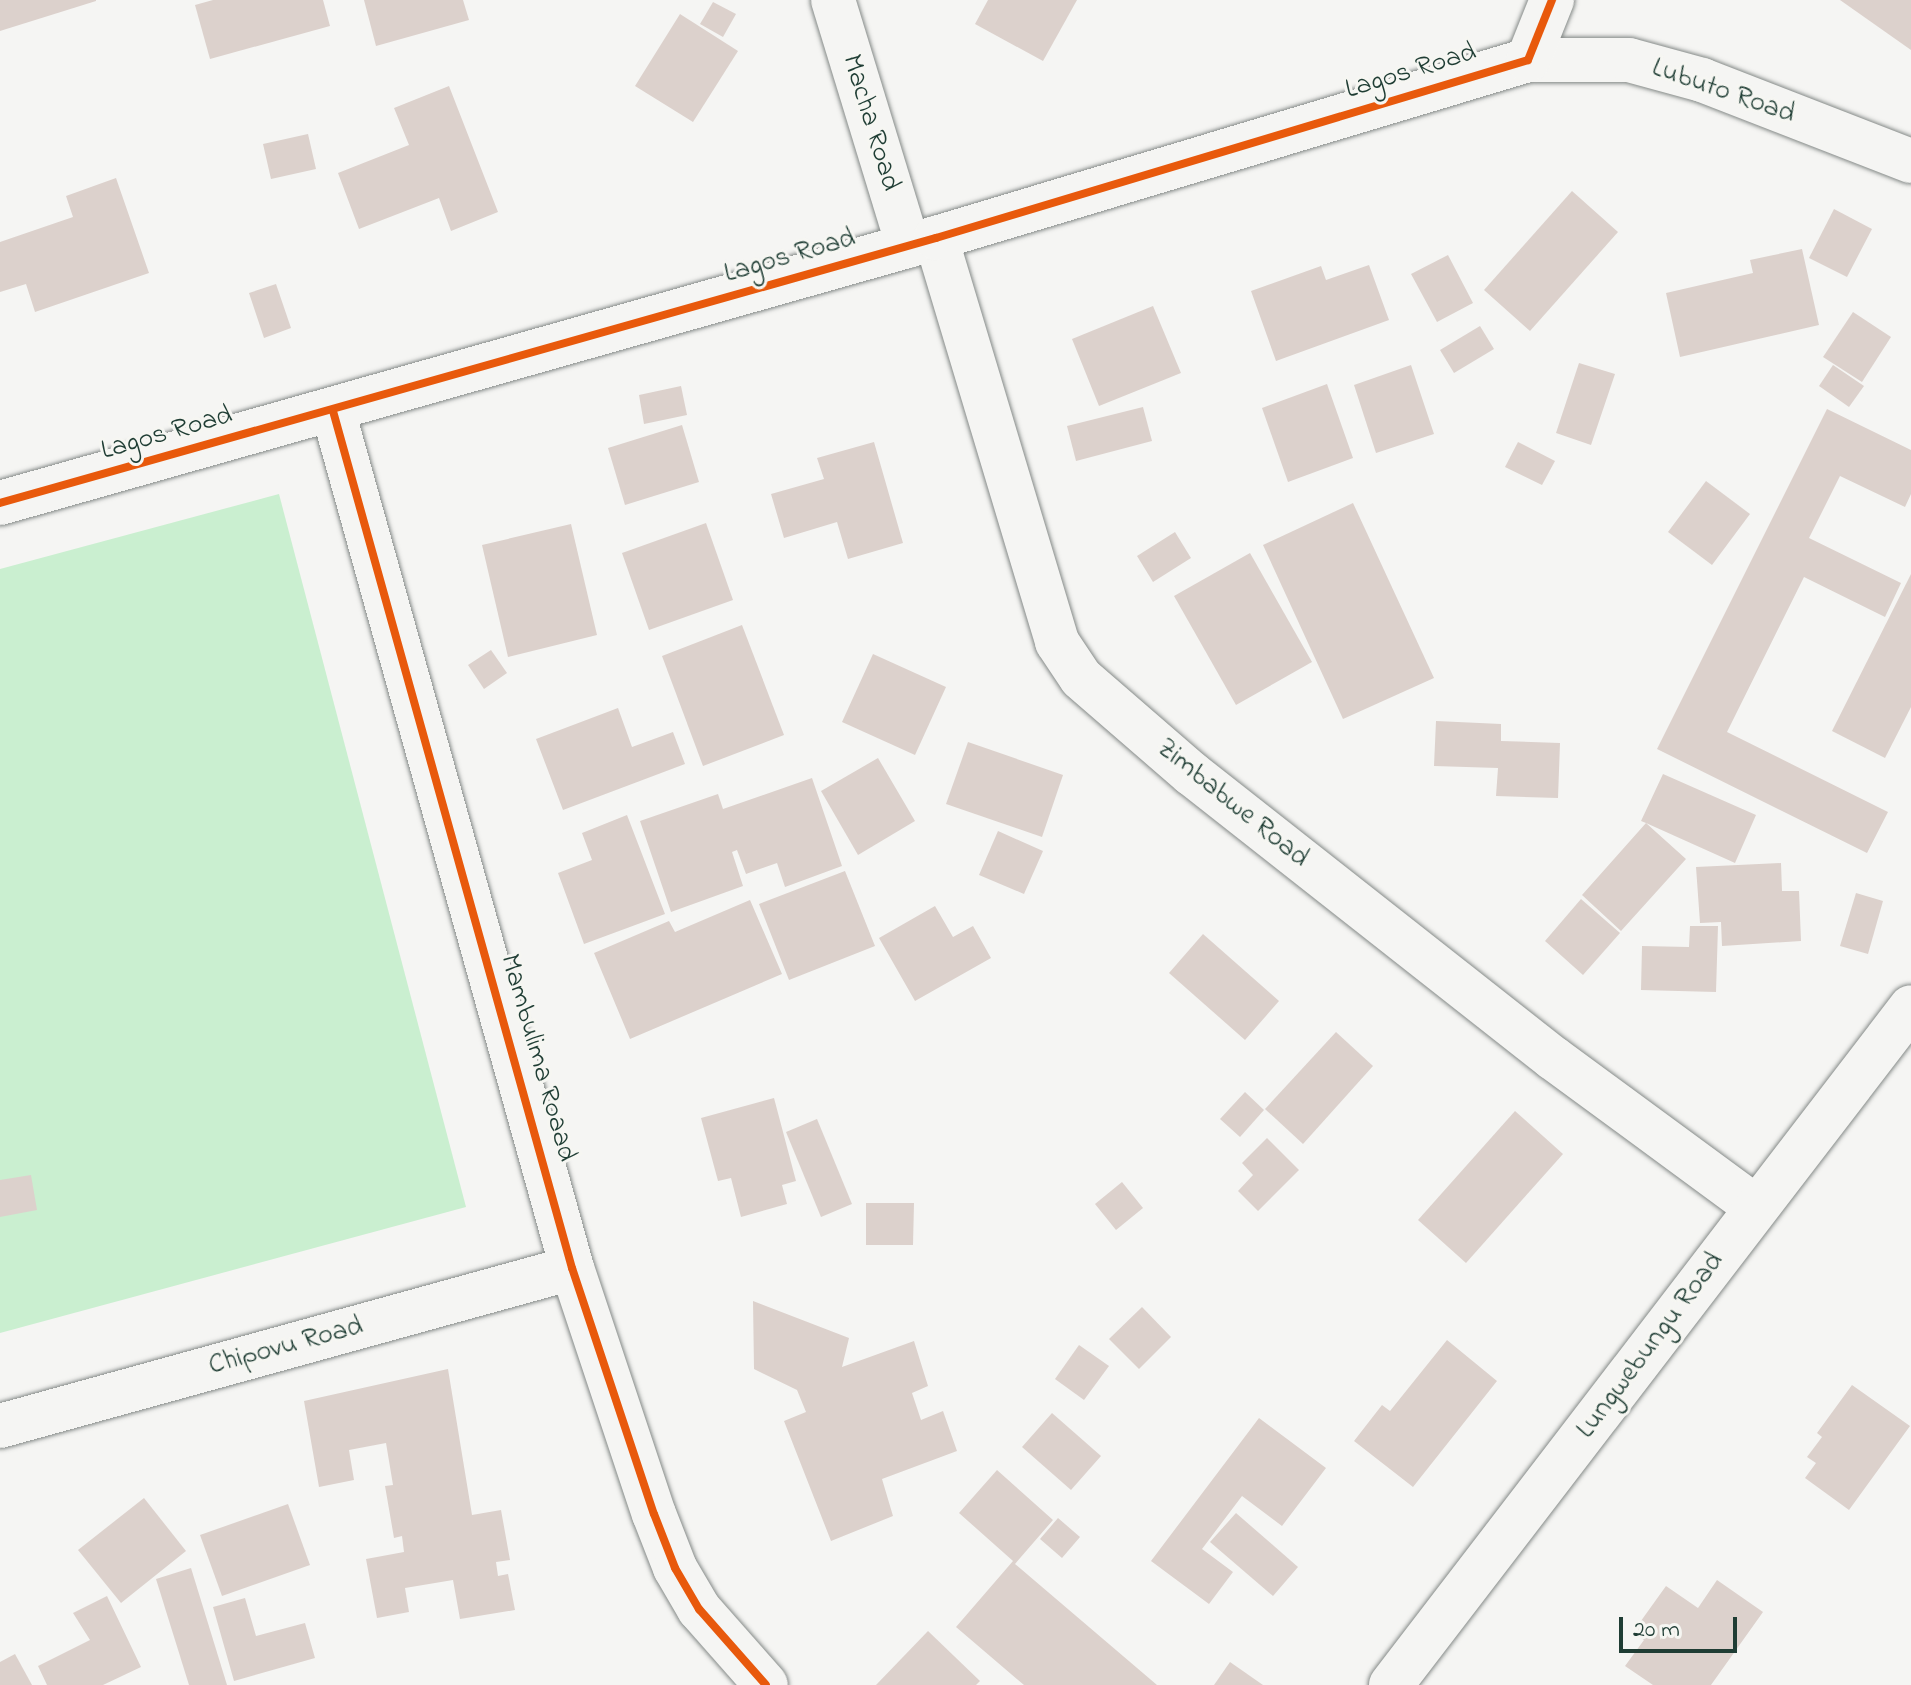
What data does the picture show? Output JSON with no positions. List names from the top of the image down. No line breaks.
{"streets":{"street":["Lagos Road","Lubuto Road","Macha Road","Zimbabwe Road","Mambulima Roaad","Lungwebungu Road","Chipovu Road"]},"crossings":[["Lagos Road","Lubuto Road"],["Lagos Road","Macha Road"],["Lagos Road","Zimbabwe Road"],["Lagos Road","Mambulima Roaad"],["Macha Road","Zimbabwe Road"],["Zimbabwe Road","Lungwebungu Road"],["Mambulima Roaad","Chipovu Road"]],"scale_bar":"20 m"}
